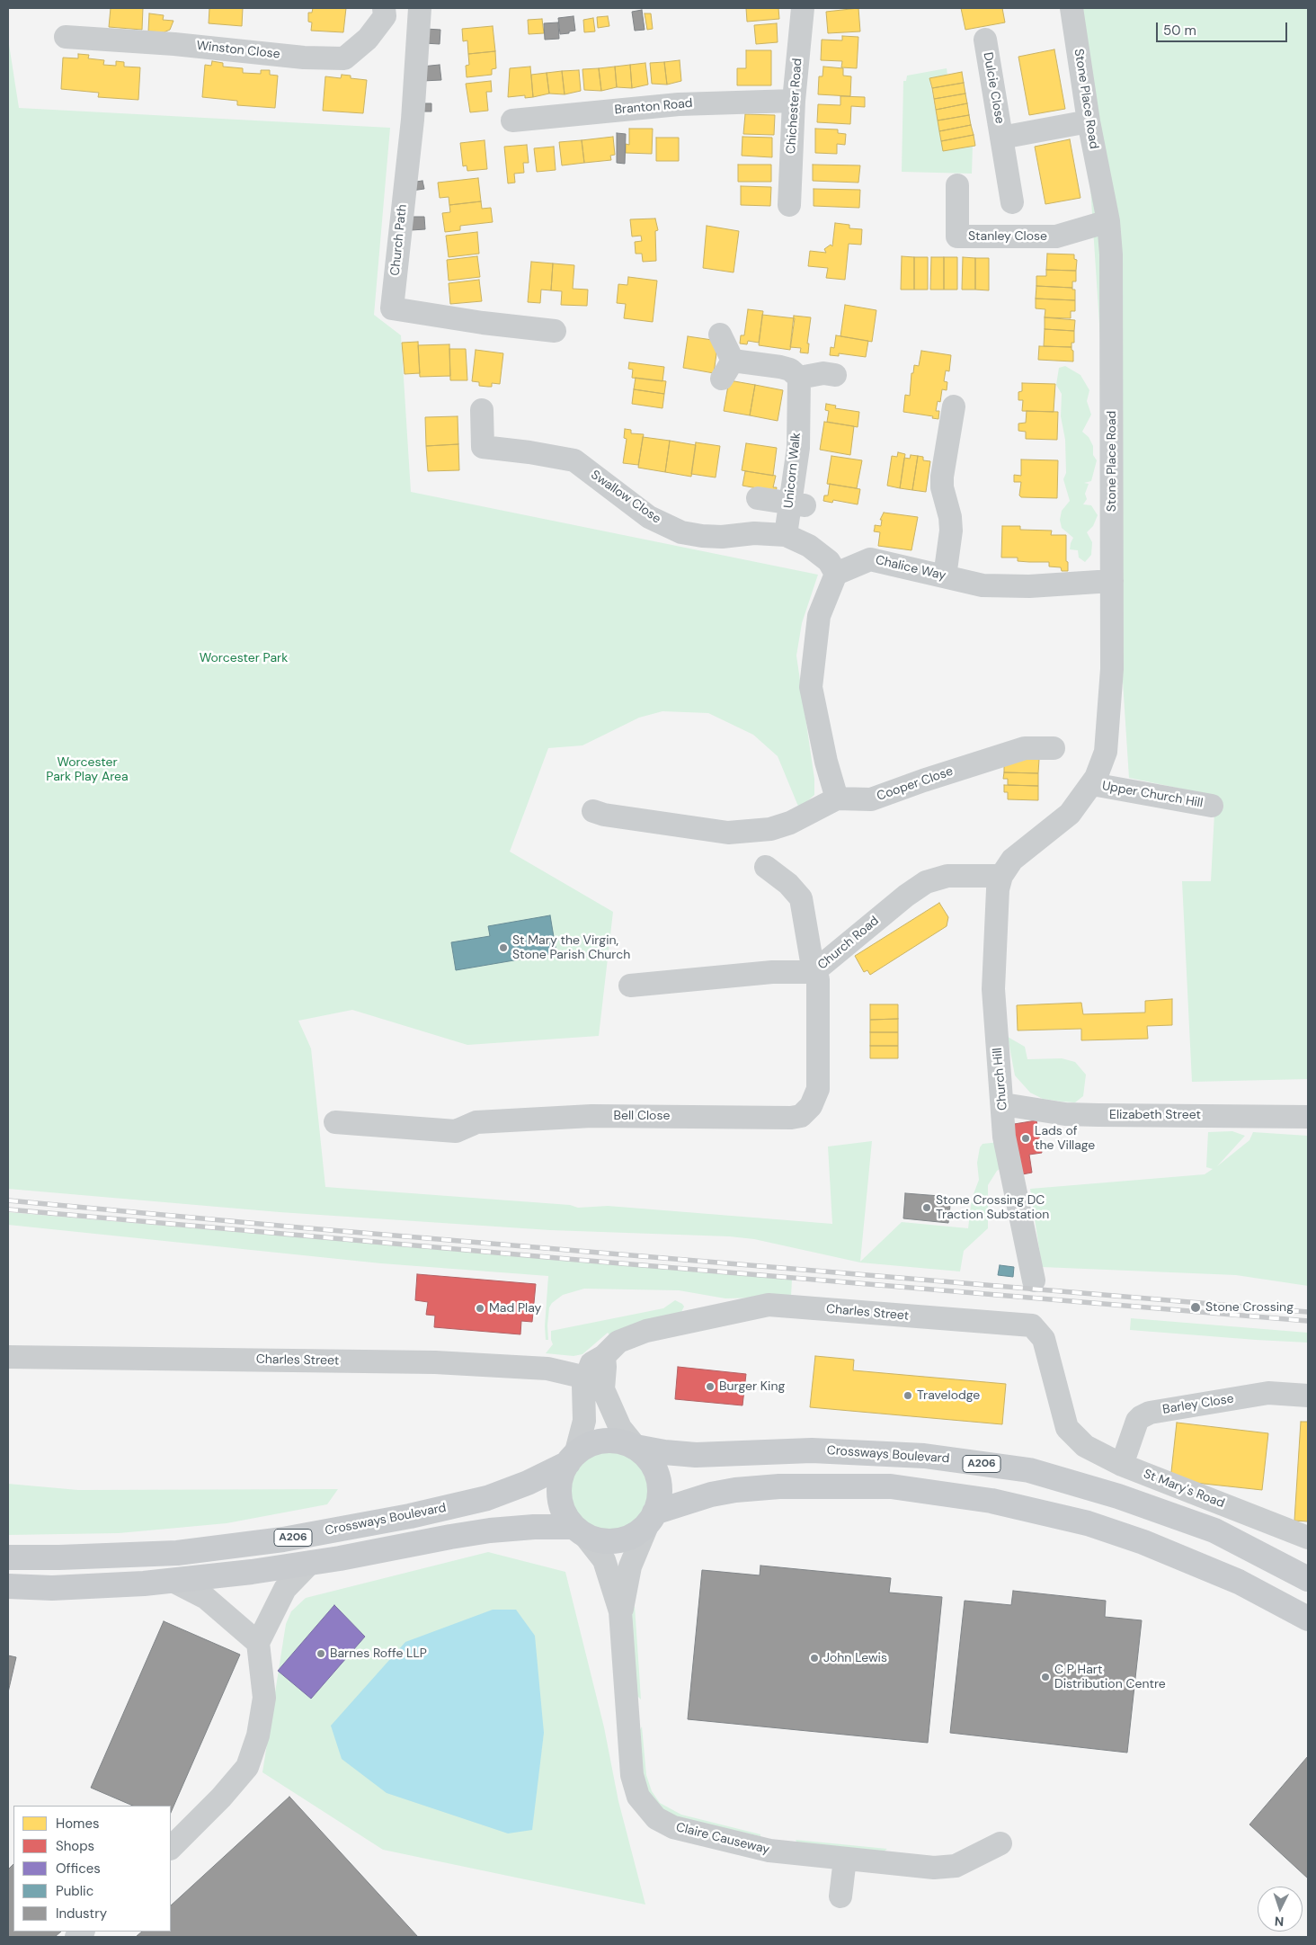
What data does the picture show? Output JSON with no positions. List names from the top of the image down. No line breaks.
{"streets":{"main road":["Crossways Boulevard","A206"],"street":["Winston Close","Dulcie Close","Stone Place Road","Chichester Road","Branton Road","Stanley Close","Church Path","Unicorn Walk","Swallow Close","Chalice Way","Cooper Close","Upper Church Hill","Church Road","Church Hill","Elizabeth Street","Bell Close","Charles Street","Barley Close","St Mary's Road","Claire Causeway"]},"crossings":[["Dulcie Close","Stone Place Road"],["Stone Place Road","Stanley Close"],["Stone Place Road","Chalice Way"],["Stone Place Road","Upper Church Hill"],["Stone Place Road","Church Road"],["Stone Place Road","Church Hill"],["Chichester Road","Branton Road"],["Unicorn Walk","Swallow Close"],["Swallow Close","Chalice Way"],["Church Road","Church Hill"],["Church Road","Bell Close"],["Church Hill","Elizabeth Street"],["Charles Street","Crossways Boulevard"],["Charles Street","A206"],["Charles Street","St Mary's Road"],["Charles Street","Claire Causeway"],["Barley Close","St Mary's Road"],["Crossways Boulevard","A206"],["Crossways Boulevard","Claire Causeway"],["A206","Claire Causeway"]],"parks":["Worcester Park","Worcester Park Play Area"],"places":["St Mary the Virgin, Stone Parish Church","Lads of the Village","Stone Crossing DC Traction Substation","Stone Crossing","Mad Play","Burger King","Travelodge","Barnes Roffe LLP","John Lewis","C P Hart Distribution Centre"],"legend":["Homes","Shops","Offices","Public","Industry"],"scale_bar":"50 m","north":"bottom"}
